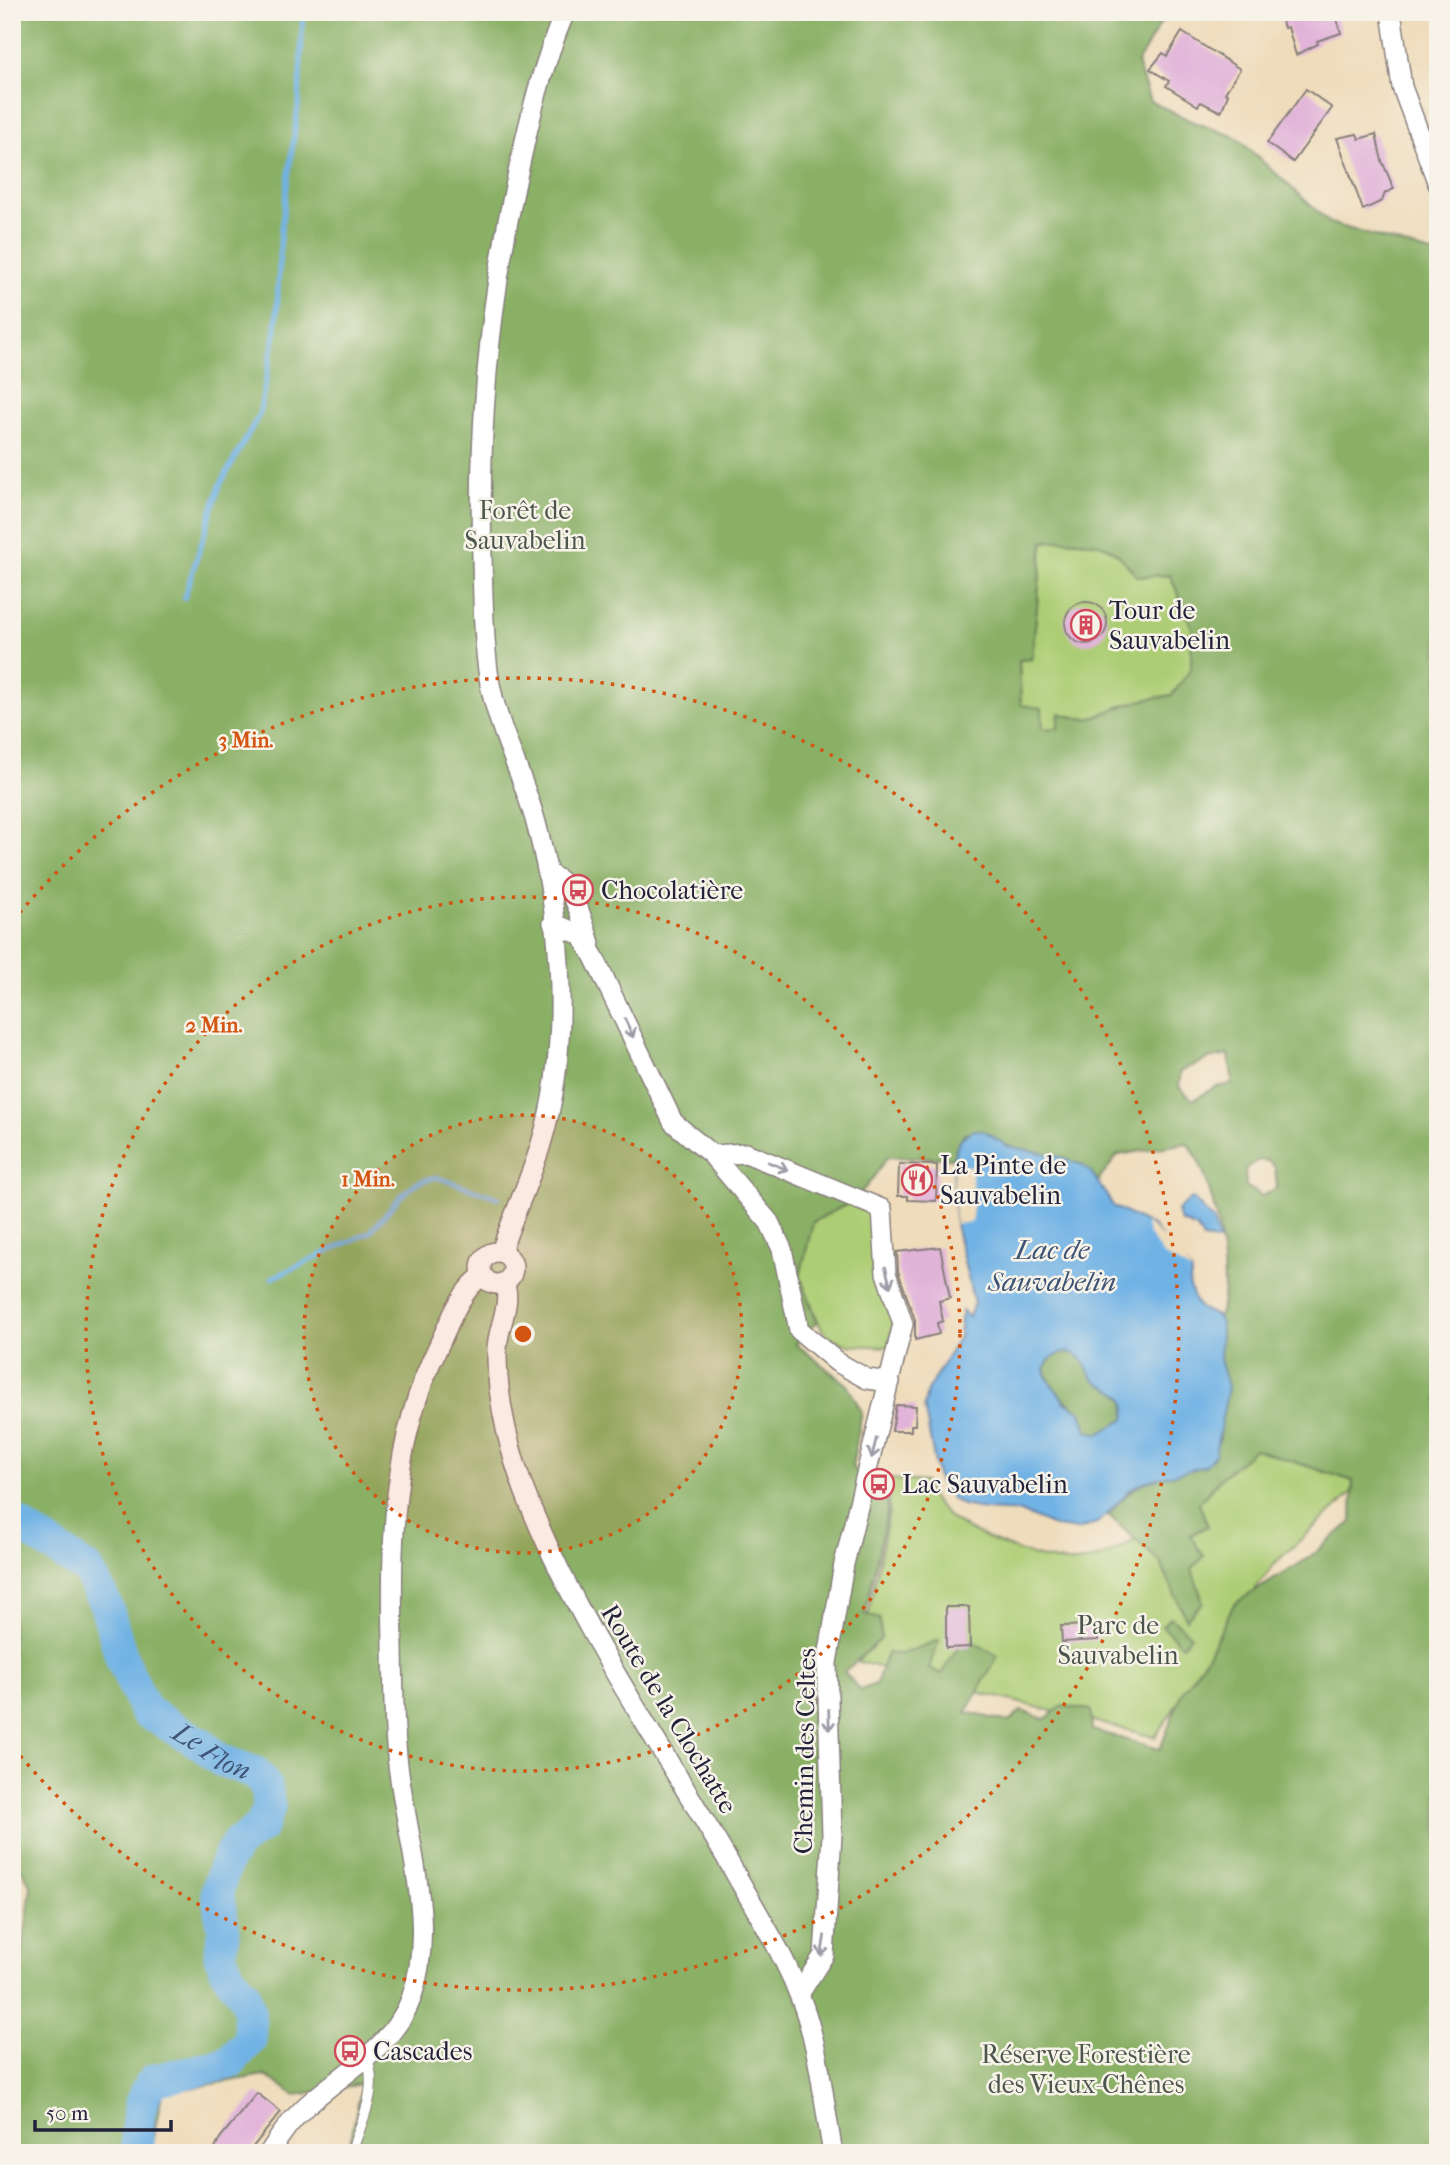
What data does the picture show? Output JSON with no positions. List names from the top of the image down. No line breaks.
{"streets":{"street":["Route de la Clochatte","Chemin des Celtes"]},"crossings":[["Route de la Clochatte","Chemin des Celtes"]],"one_way":["Chemin des Celtes"],"water":["Lac de Sauvabelin","Le Flon"],"parks":["Forêt de Sauvabelin","Parc de Sauvabelin","Réserve Forestière des Vieux-Chênes"],"places":{"building":["Tour de Sauvabelin"],"bus stop":["Chocolatière","Lac Sauvabelin","Cascades"],"restaurant":["La Pinte de Sauvabelin"]},"scale_bar":"50 m","rings":["3 Min.","2 Min.","1 Min."]}
